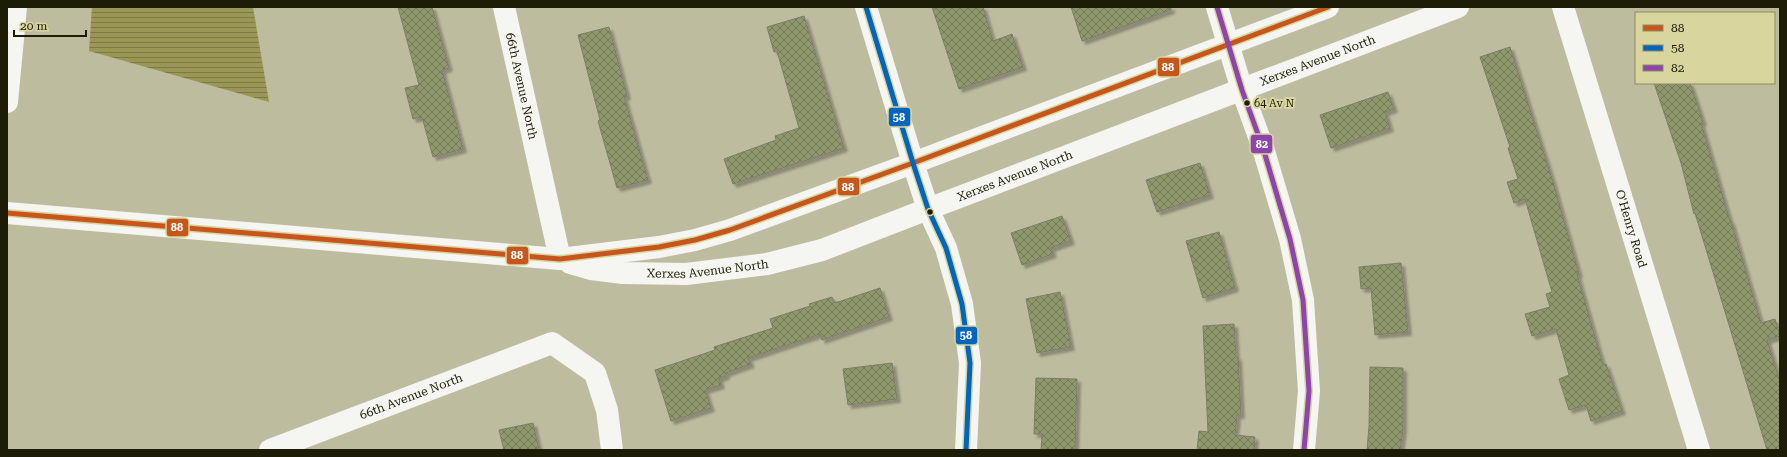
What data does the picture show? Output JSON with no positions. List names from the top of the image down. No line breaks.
{"streets":{"main road":["Xerxes Avenue North","66th Avenue North","O'Henry Road"]},"crossings":[["Xerxes Avenue North","66th Avenue North"]],"places":["64 Av N"],"lines":["transit line 88","transit line 58","transit line 82"],"legend":["88","58","82"],"scale_bar":"20 m"}
